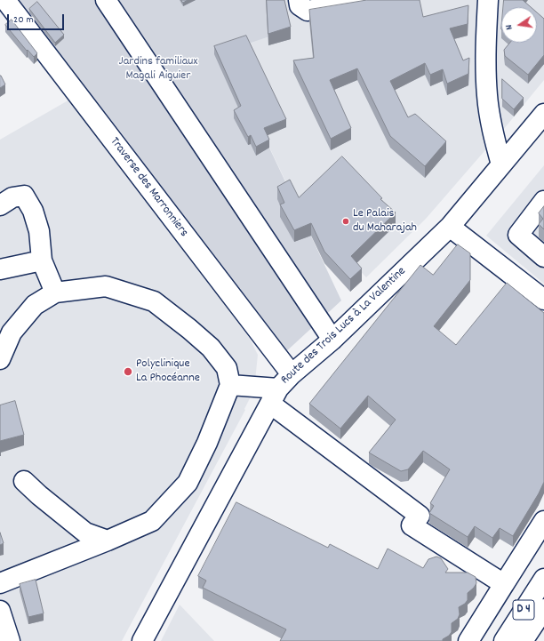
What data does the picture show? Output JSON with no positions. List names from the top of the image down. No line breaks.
{"streets":{"street":["Traverse des Marronniers","Route des Trois Lucs à La Valentine","D 4"]},"crossings":[["Traverse des Marronniers","Route des Trois Lucs à La Valentine"]],"parks":["Jardins familiaux Magali Aiguier"],"places":["Le Palais du Maharajah","Polyclinique La Phocéanne"],"scale_bar":"20 m","north":"left"}
